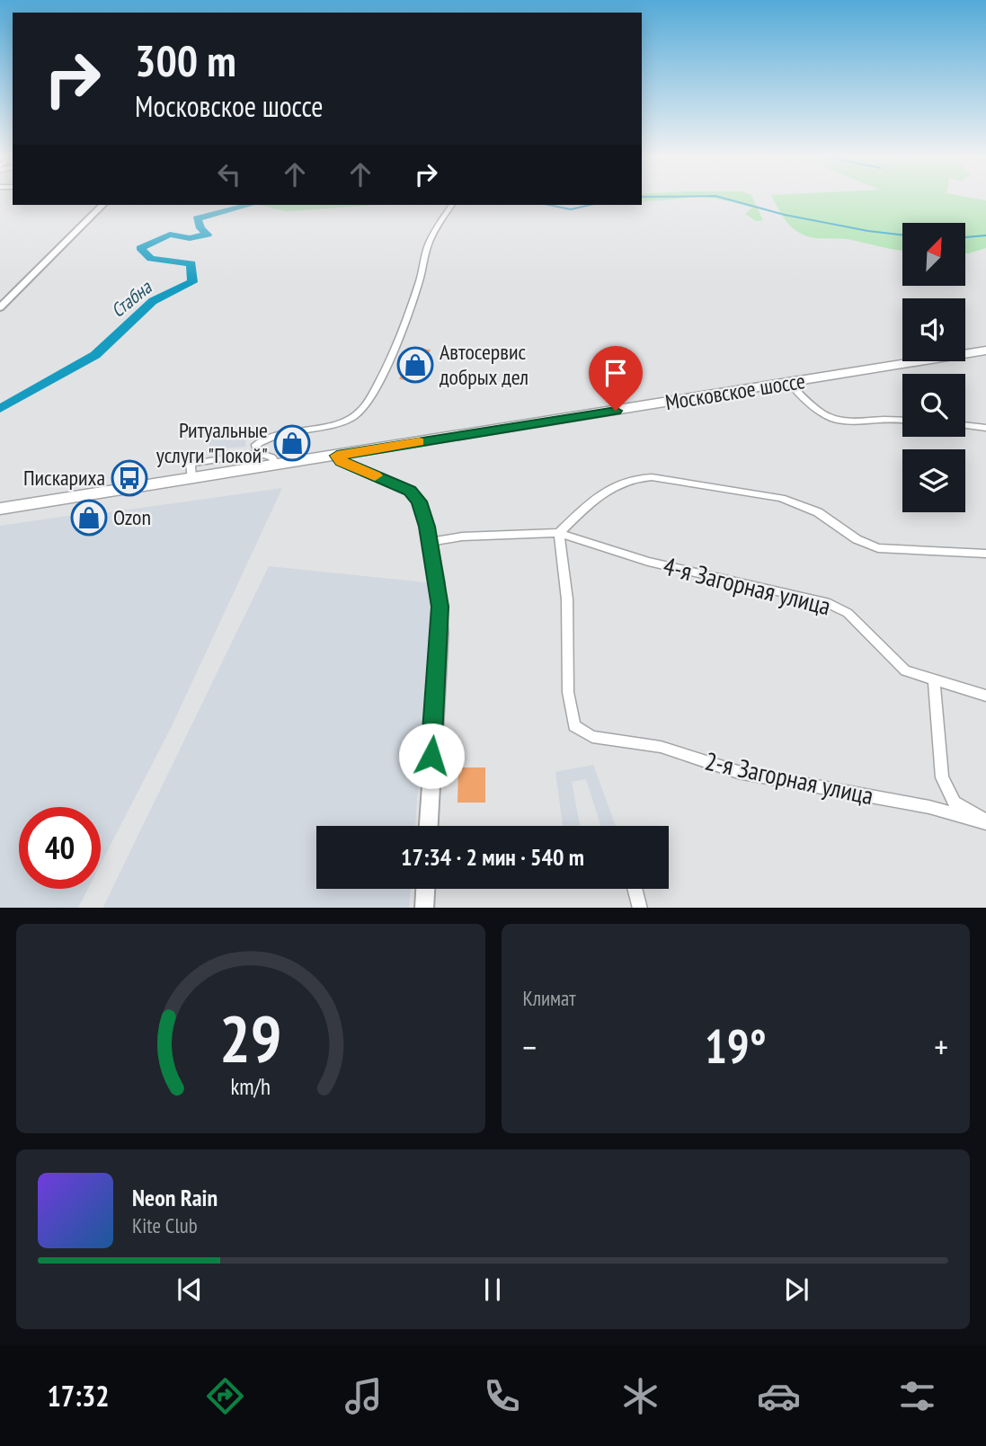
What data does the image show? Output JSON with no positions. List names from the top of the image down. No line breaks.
{"streets":{"main road":["Московское шоссе"],"street":["4-я Загорная улица","2-я Загорная улица"]},"crossings":[["4-я Загорная улица","2-я Загорная улица"]],"water":["Стабна"],"places":{"shop":["Автосервис добрых дел","Ритуальные услуги \"Покой\"","Ozon"],"bus stop":["Пискариха"]},"north":"top right","page":{"turn":["300 m","Московское шоссе"],"limit":"40","trip":"17:34 · 2 мин · 540 m","tile":"Климат","heat":["−","19°","+"],"song":["Neon Rain","Kite Club"],"tabs":"17:32","gauge":["29","km/h"]}}
